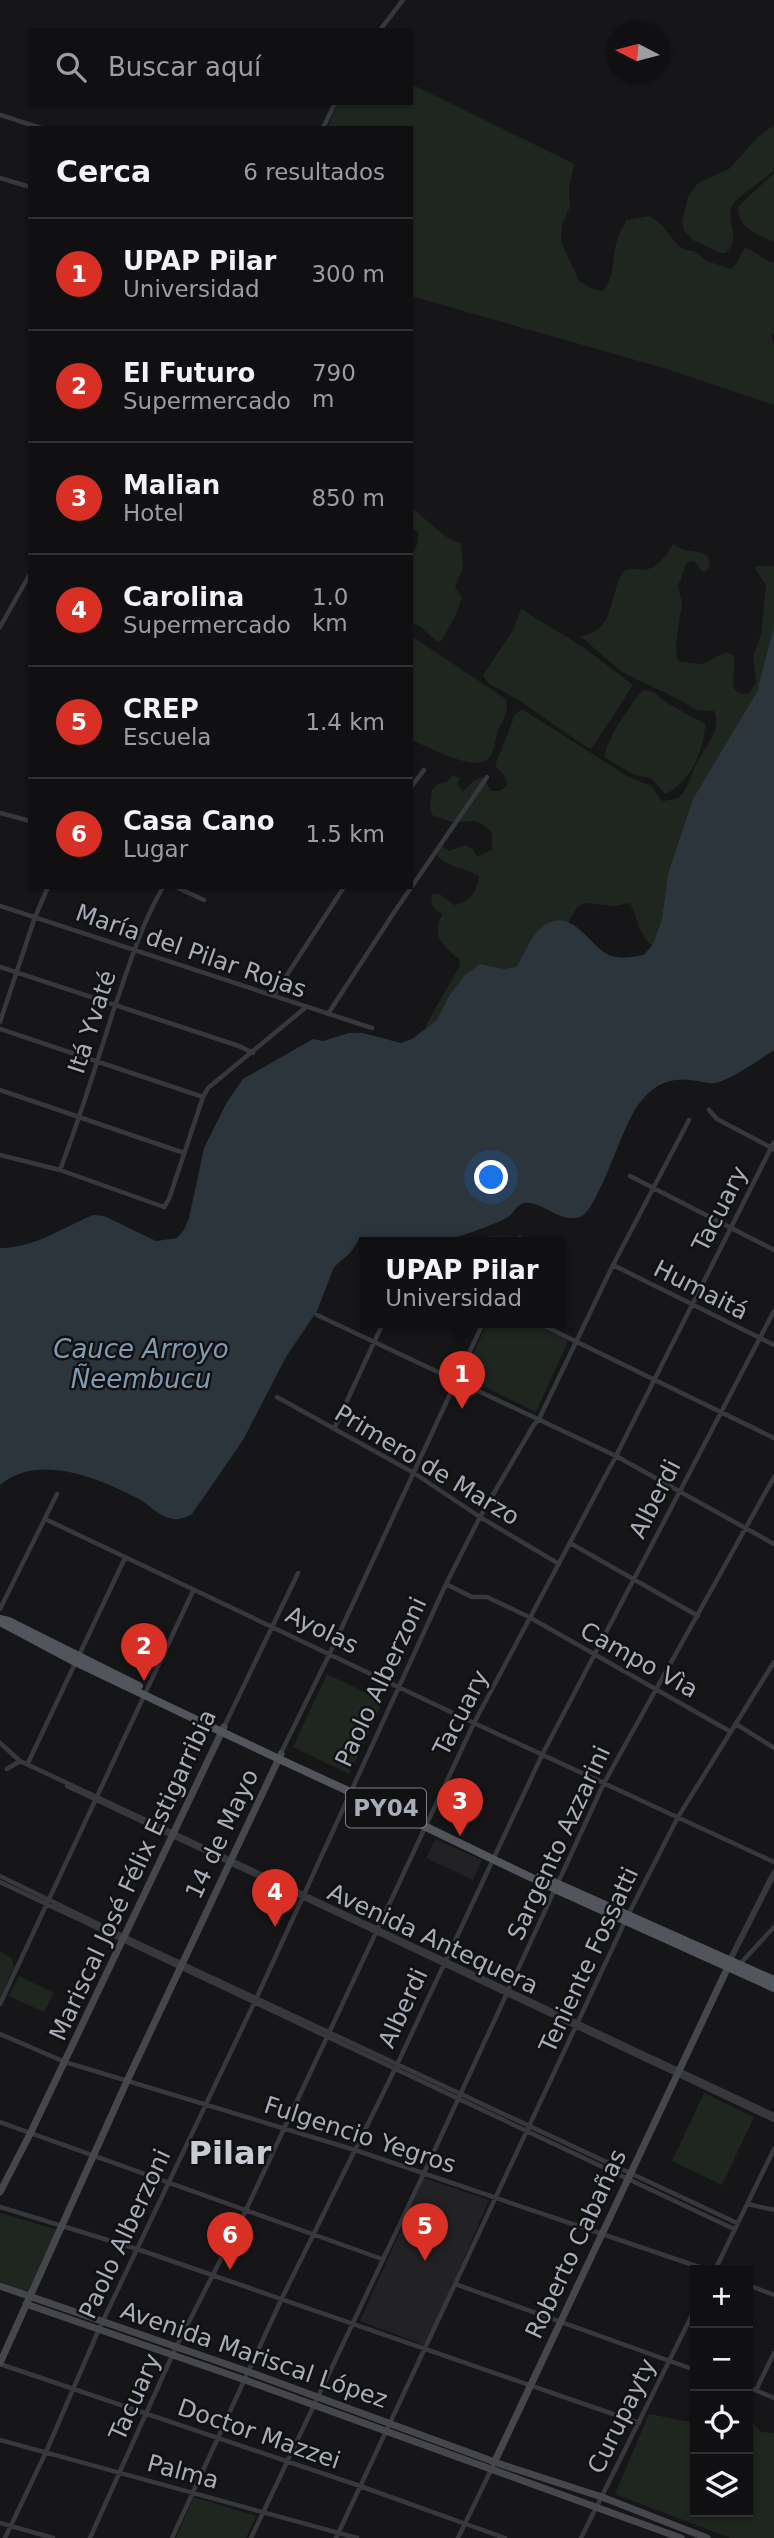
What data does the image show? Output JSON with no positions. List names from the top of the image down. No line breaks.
{"streets":{"main road":["PY04","14 de Mayo","Mariscal José Félix Estigarribia","Roberto Cabañas","Avenida Mariscal López"],"street":["María del Pilar Rojas","Itá Yvaté","Tacuary","Humaitá","Primero de Marzo","Alberdi","Ayolas","Campo Vìa","Paolo Alberzoni","Sargento Azzarini","Avenida Antequera","Teniente Fossatti","Fulgencio Yegros","Curupayty","Doctor Mazzei","Palma"]},"crossings":[["María del Pilar Rojas","Itá Yvaté"],["Tacuary","Humaitá"],["Tacuary","Primero de Marzo"],["Tacuary","Ayolas"],["Tacuary","Campo Vìa"],["Tacuary","PY04"],["Tacuary","Avenida Antequera"],["Tacuary","Fulgencio Yegros"],["Tacuary","Avenida Mariscal López"],["Tacuary","Doctor Mazzei"],["Tacuary","Palma"],["Humaitá","Alberdi"],["Humaitá","Paolo Alberzoni"],["Primero de Marzo","Paolo Alberzoni"],["Primero de Marzo","14 de Mayo"],["Alberdi","Ayolas"],["Alberdi","Campo Vìa"],["Alberdi","PY04"],["Alberdi","Avenida Antequera"],["Alberdi","Fulgencio Yegros"],["Alberdi","Avenida Mariscal López"],["Alberdi","Doctor Mazzei"],["Alberdi","Palma"],["Ayolas","Paolo Alberzoni"],["Ayolas","14 de Mayo"],["Ayolas","Sargento Azzarini"],["Ayolas","Mariscal José Félix Estigarribia"],["Ayolas","Teniente Fossatti"],["Campo Vìa","Paolo Alberzoni"],["Campo Vìa","Sargento Azzarini"],["Campo Vìa","Teniente Fossatti"],["Paolo Alberzoni","PY04"],["Paolo Alberzoni","Avenida Antequera"],["Paolo Alberzoni","Fulgencio Yegros"],["Paolo Alberzoni","Avenida Mariscal López"],["Paolo Alberzoni","Doctor Mazzei"],["Paolo Alberzoni","Palma"],["PY04","14 de Mayo"],["PY04","Sargento Azzarini"],["PY04","Mariscal José Félix Estigarribia"],["PY04","Teniente Fossatti"],["PY04","Roberto Cabañas"],["14 de Mayo","Avenida Antequera"],["14 de Mayo","Fulgencio Yegros"],["14 de Mayo","Avenida Mariscal López"],["14 de Mayo","Doctor Mazzei"],["Sargento Azzarini","Avenida Antequera"],["Sargento Azzarini","Fulgencio Yegros"],["Sargento Azzarini","Avenida Mariscal López"],["Sargento Azzarini","Doctor Mazzei"],["Sargento Azzarini","Palma"],["Mariscal José Félix Estigarribia","Avenida Antequera"],["Mariscal José Félix Estigarribia","Fulgencio Yegros"],["Avenida Antequera","Teniente Fossatti"],["Avenida Antequera","Roberto Cabañas"],["Teniente Fossatti","Fulgencio Yegros"],["Teniente Fossatti","Avenida Mariscal López"],["Teniente Fossatti","Doctor Mazzei"],["Teniente Fossatti","Palma"],["Fulgencio Yegros","Roberto Cabañas"],["Roberto Cabañas","Avenida Mariscal López"],["Roberto Cabañas","Doctor Mazzei"],["Avenida Mariscal López","Curupayty"]],"districts":["Pilar"],"water":["Cauce Arroyo Ñeembucu"],"north":"left","page":{"search":"Buscar aquí","heading":["Cerca","6 resultados"],"list":[{"mark":"1","name":"UPAP Pilar","note":"Universidad","value":"300 m"},{"mark":"2","name":"El Futuro","note":"Supermercado","value":"790 m"},{"mark":"3","name":"Malian","note":"Hotel","value":"850 m"},{"mark":"4","name":"Carolina","note":"Supermercado","value":"1.0 km"},{"mark":"5","name":"CREP","note":"Escuela","value":"1.4 km"},{"mark":"6","name":"Casa Cano","note":"Lugar","value":"1.5 km"}],"popup":["UPAP Pilar","Universidad"],"pins":["1","2","3","4","5","6"],"map_buttons":["+","−"]}}
